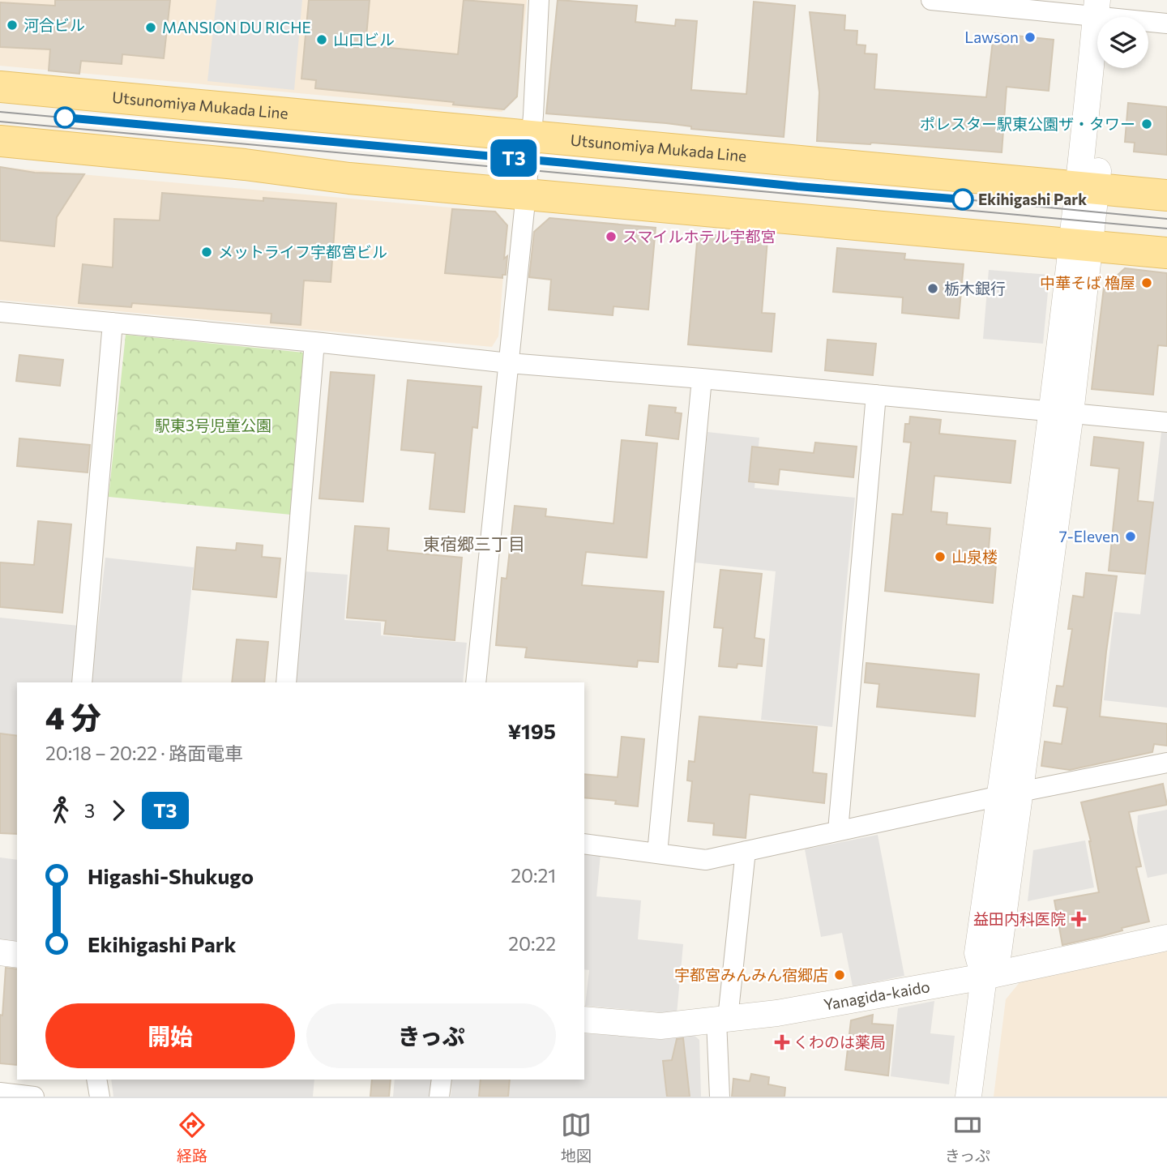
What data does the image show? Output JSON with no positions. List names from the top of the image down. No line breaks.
{"streets":{"main road":["Utsunomiya Mukada Line"],"street":["Yanagida-kaido"]},"districts":["東宿郷三丁目"],"parks":["駅東3号児童公園"],"places":{"other":["河合ビル","MANSION DU RICHE","Lawson","山口ビル","ポレスター駅東公園ザ・タワー","Ekihigashi Park","スマイルホテル宇都宮","メットライフ宇都宮ビル","中華そば 櫓屋","栃木銀行","7-Eleven","山泉楼","宇都宮みんみん宿郷店"],"health":["益田内科医院","くわのは薬局"]},"lines":["tram line T3"],"page":{"on_map":"T3","heading":["4 分","20:18 – 20:22 · 路面電車","¥195"],"legs":["3","T3"],"list":[{"name":"Higashi-Shukugo","value":"20:21"},{"name":"Ekihigashi Park","value":"20:22"}],"buttons":["開始","きっぷ"],"tabs":["経路","地図","きっぷ"]}}
